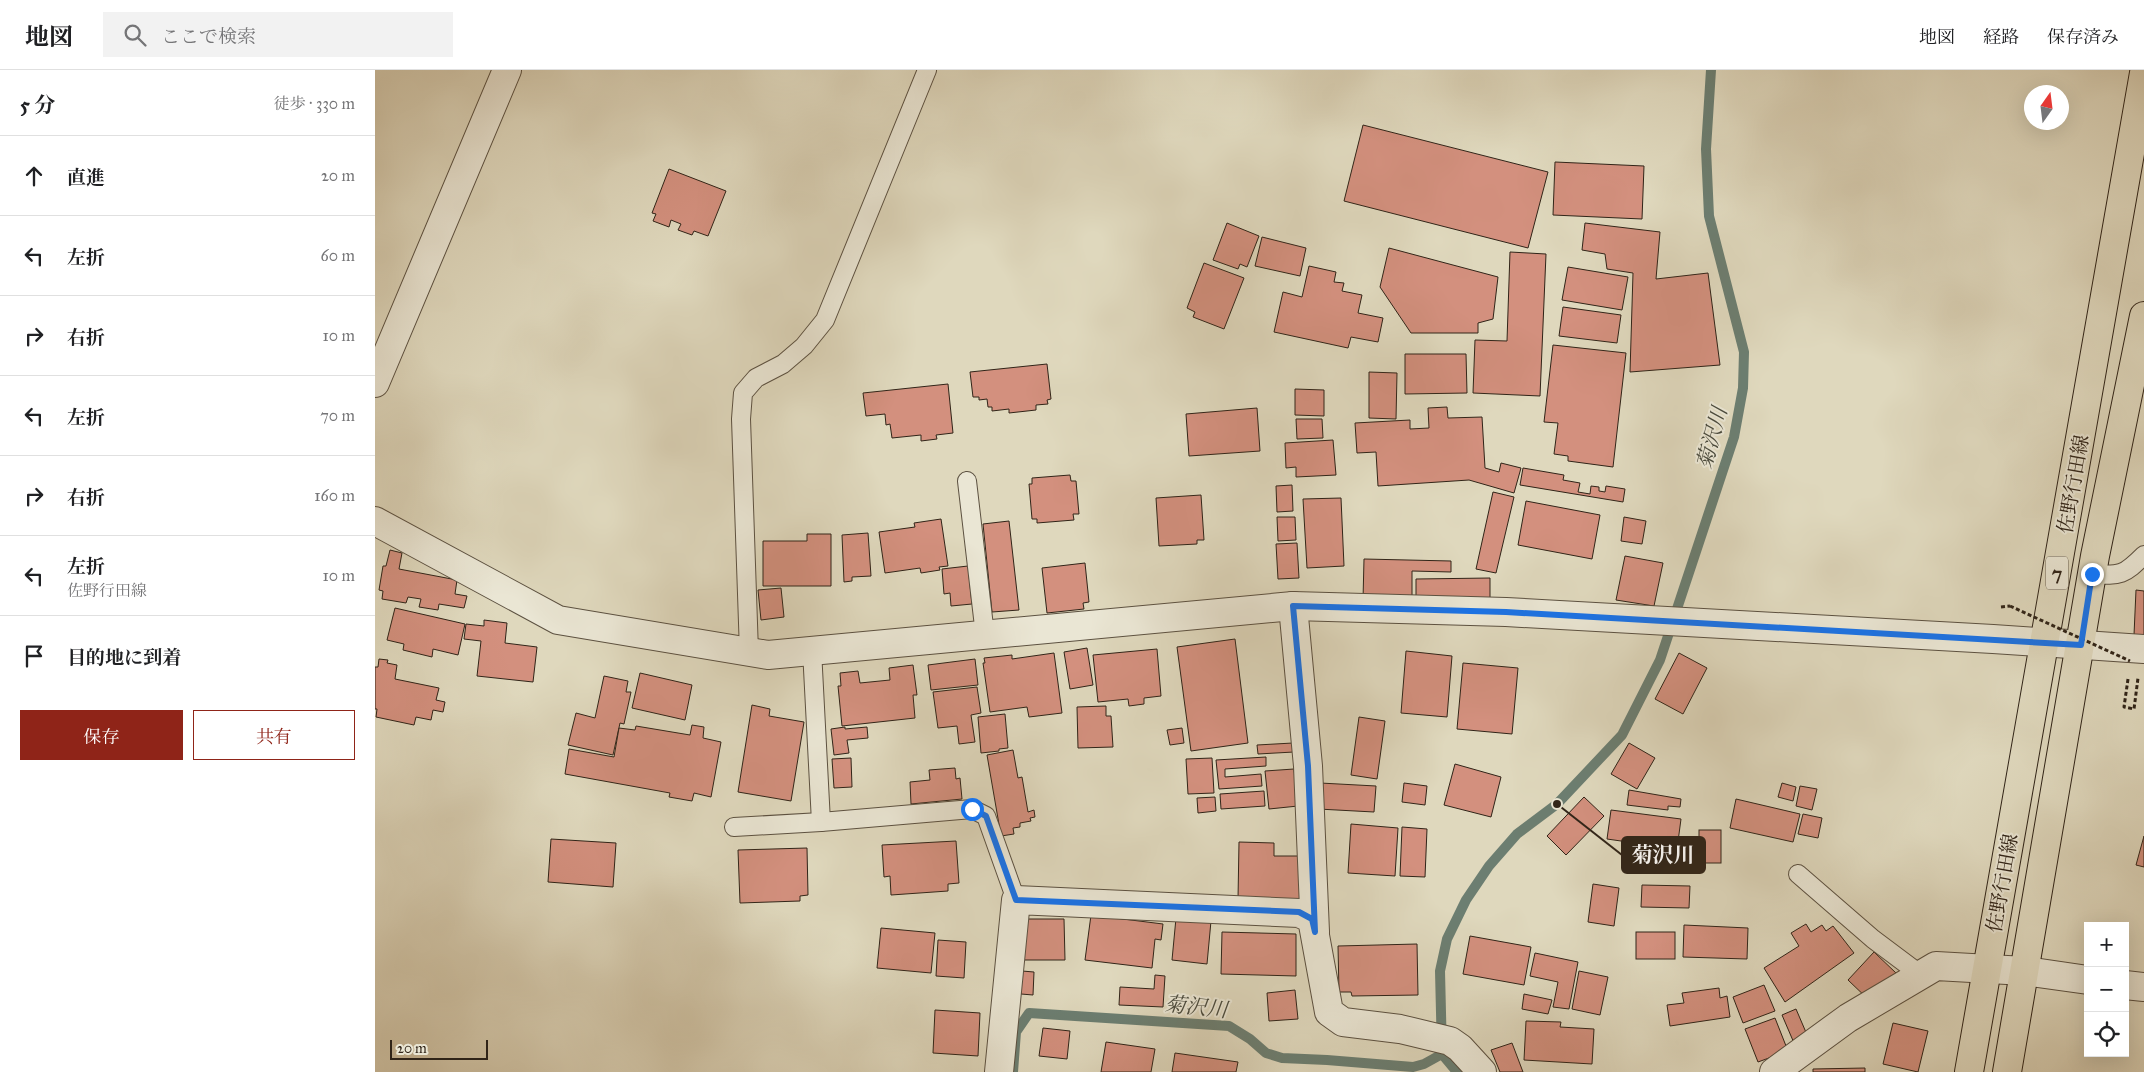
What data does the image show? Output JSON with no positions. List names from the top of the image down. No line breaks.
{"streets":{"main road":["佐野行田線","7"]},"water":["菊沢川"],"places":["菊沢川"],"scale_bar":"20 m","north":"top","page":{"header":"地図","search":"ここで検索","nav":["地図","経路","保存済み"],"heading":["5 分","徒歩 · 330 m"],"list":[["直進","20 m"],["左折","60 m"],["右折","10 m"],["左折","70 m"],["右折","160 m"],["左折","佐野行田線","10 m"],"目的地に到着"],"buttons":["保存","共有"],"map_buttons":["+","−"],"scale":"20 m"}}
